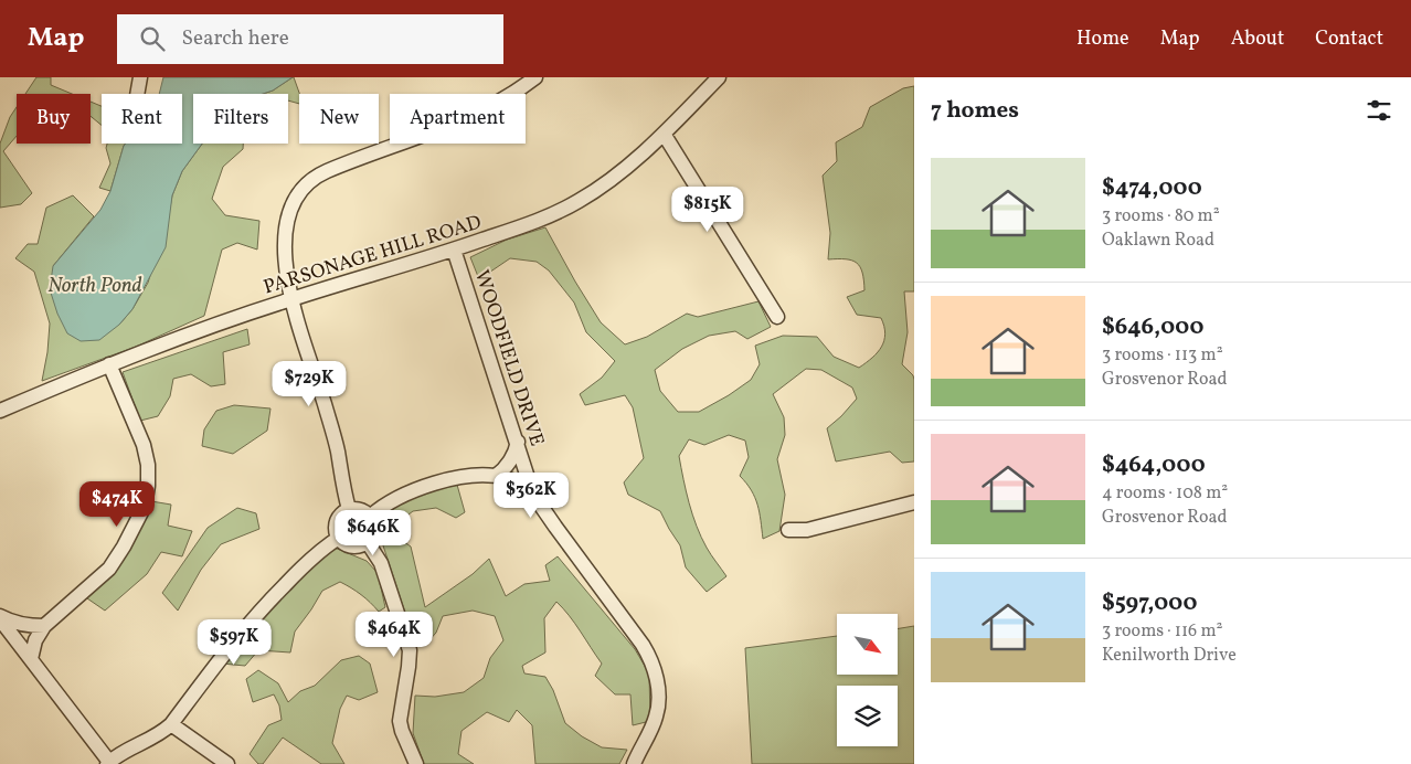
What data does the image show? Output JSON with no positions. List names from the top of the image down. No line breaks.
{"streets":{"street":["PARSONAGE HILL ROAD","WOODFIELD DRIVE"]},"crossings":[["PARSONAGE HILL ROAD","WOODFIELD DRIVE"]],"water":["North Pond"],"north":"bottom right","page":{"header":"Map","search":"Search here","nav":["Home","Map","About","Contact"],"heading":"7 homes","chip":["Buy","Rent","Filters","New","Apartment"],"list":[{"name":"$474,000","note":"3 rooms · 80 m² · Oaklawn Road"},{"name":"$646,000","note":"3 rooms · 113 m² · Grosvenor Road"},{"name":"$464,000","note":"4 rooms · 108 m² · Grosvenor Road"},{"name":"$597,000","note":"3 rooms · 116 m² · Kenilworth Drive"}],"price":["$815K","$729K","$362K","$474K","$646K","$464K","$597K"]}}
